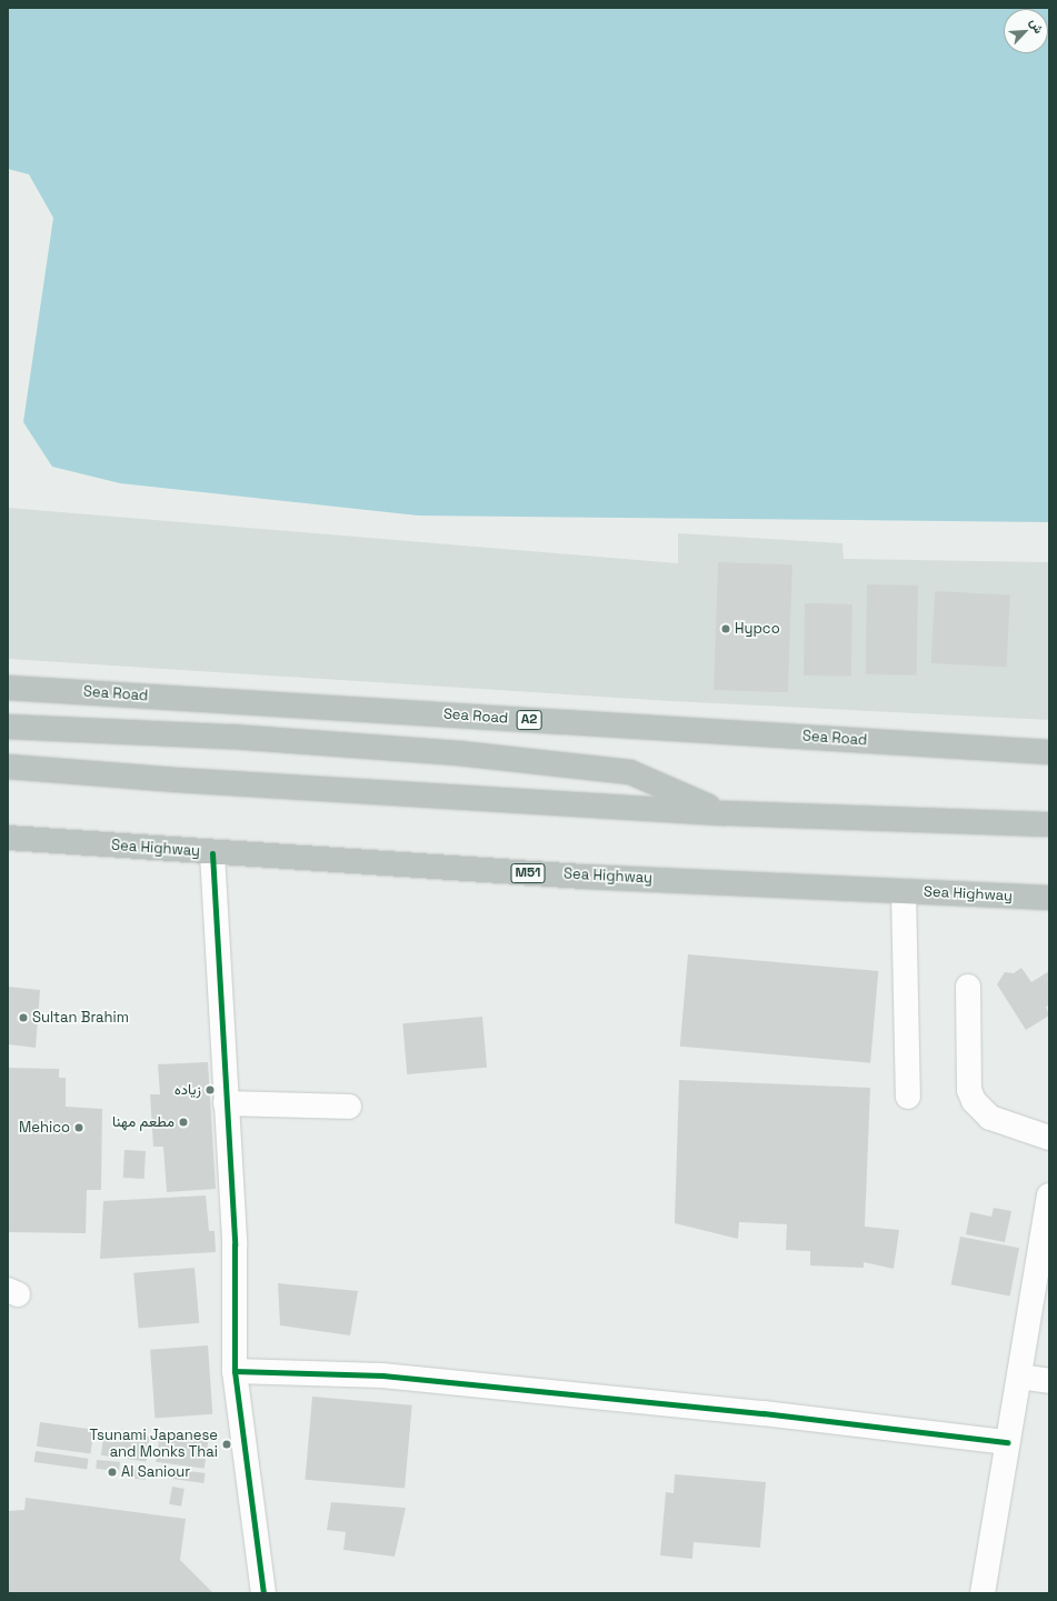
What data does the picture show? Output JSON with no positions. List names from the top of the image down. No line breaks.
{"streets":{"highway":["Sea Road","A2","Sea Highway","M51"]},"places":["Hypco","Sultan Brahim","زياده","مطعم مهنا","Mehico","Tsunami Japanese and Monks Thai","Al Saniour"],"north":"top right"}
